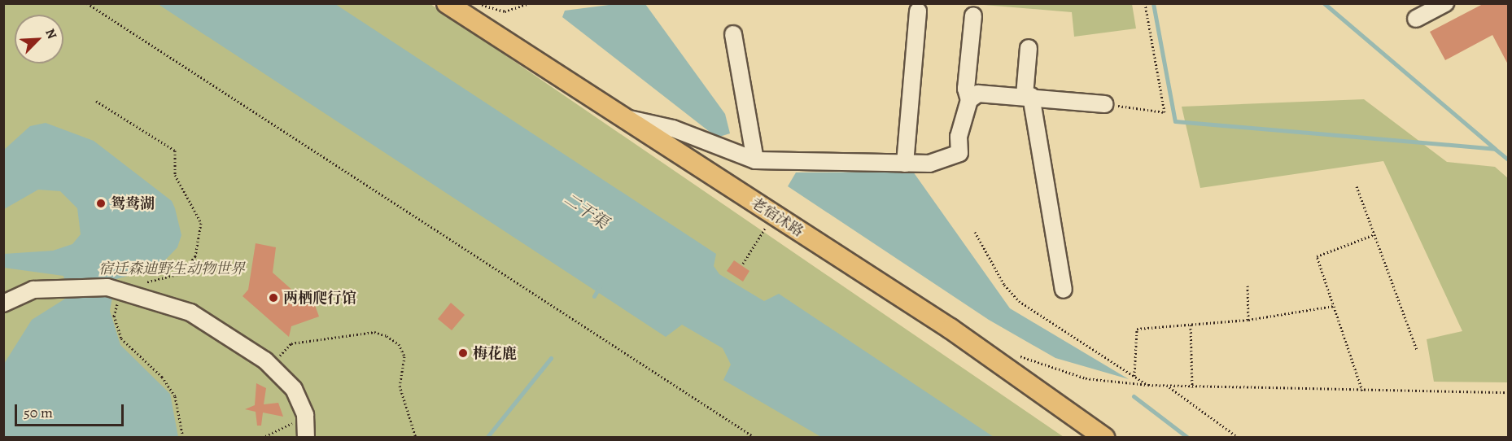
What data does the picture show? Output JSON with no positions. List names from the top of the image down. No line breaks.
{"streets":{"main road":["老宿沭路"]},"water":["二干渠"],"parks":["宿迁森迪野生动物世界"],"places":["鸳鸯湖","两栖爬行馆","梅花鹿"],"scale_bar":"50 m","north":"top right"}
